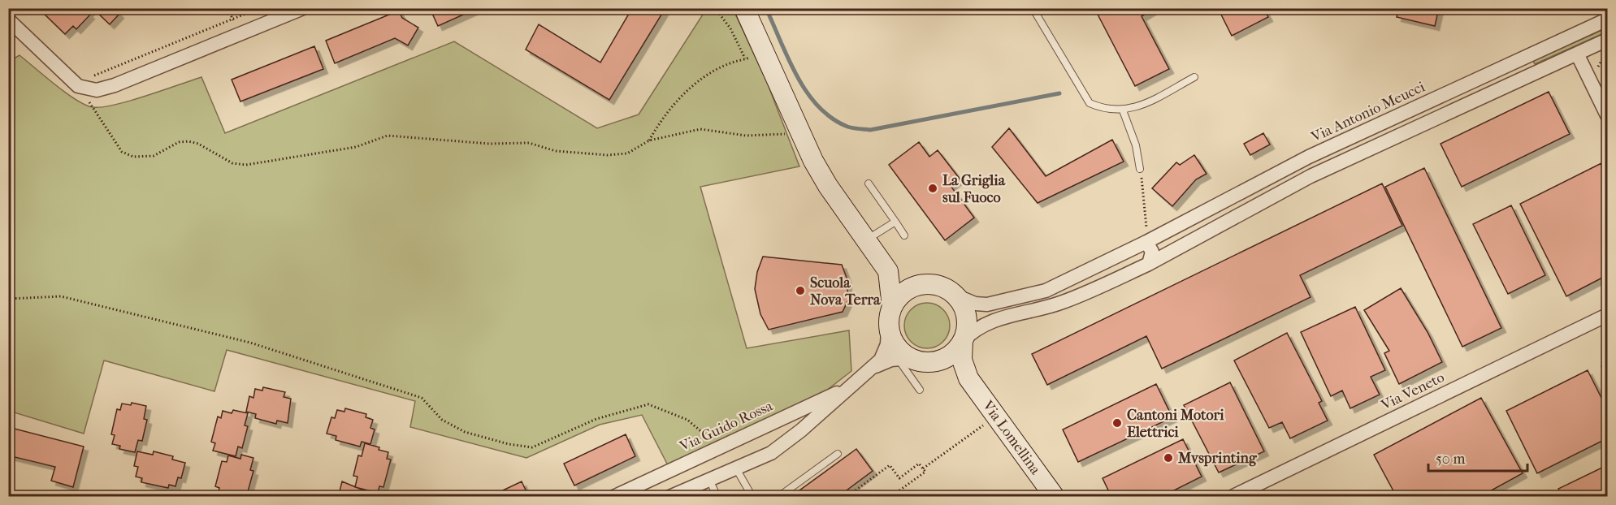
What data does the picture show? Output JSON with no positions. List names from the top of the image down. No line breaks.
{"streets":{"main road":["Via Lomellina"],"street":["Via Antonio Meucci","Via Veneto","Via Guido Rossa"]},"crossings":[["Via Antonio Meucci","Via Guido Rossa"],["Via Antonio Meucci","Via Lomellina"],["Via Guido Rossa","Via Lomellina"]],"places":["La Griglia sul Fuoco","Scuola Nova Terra","Cantoni Motori Elettrici","Mvsprinting"],"scale_bar":"50 m"}
